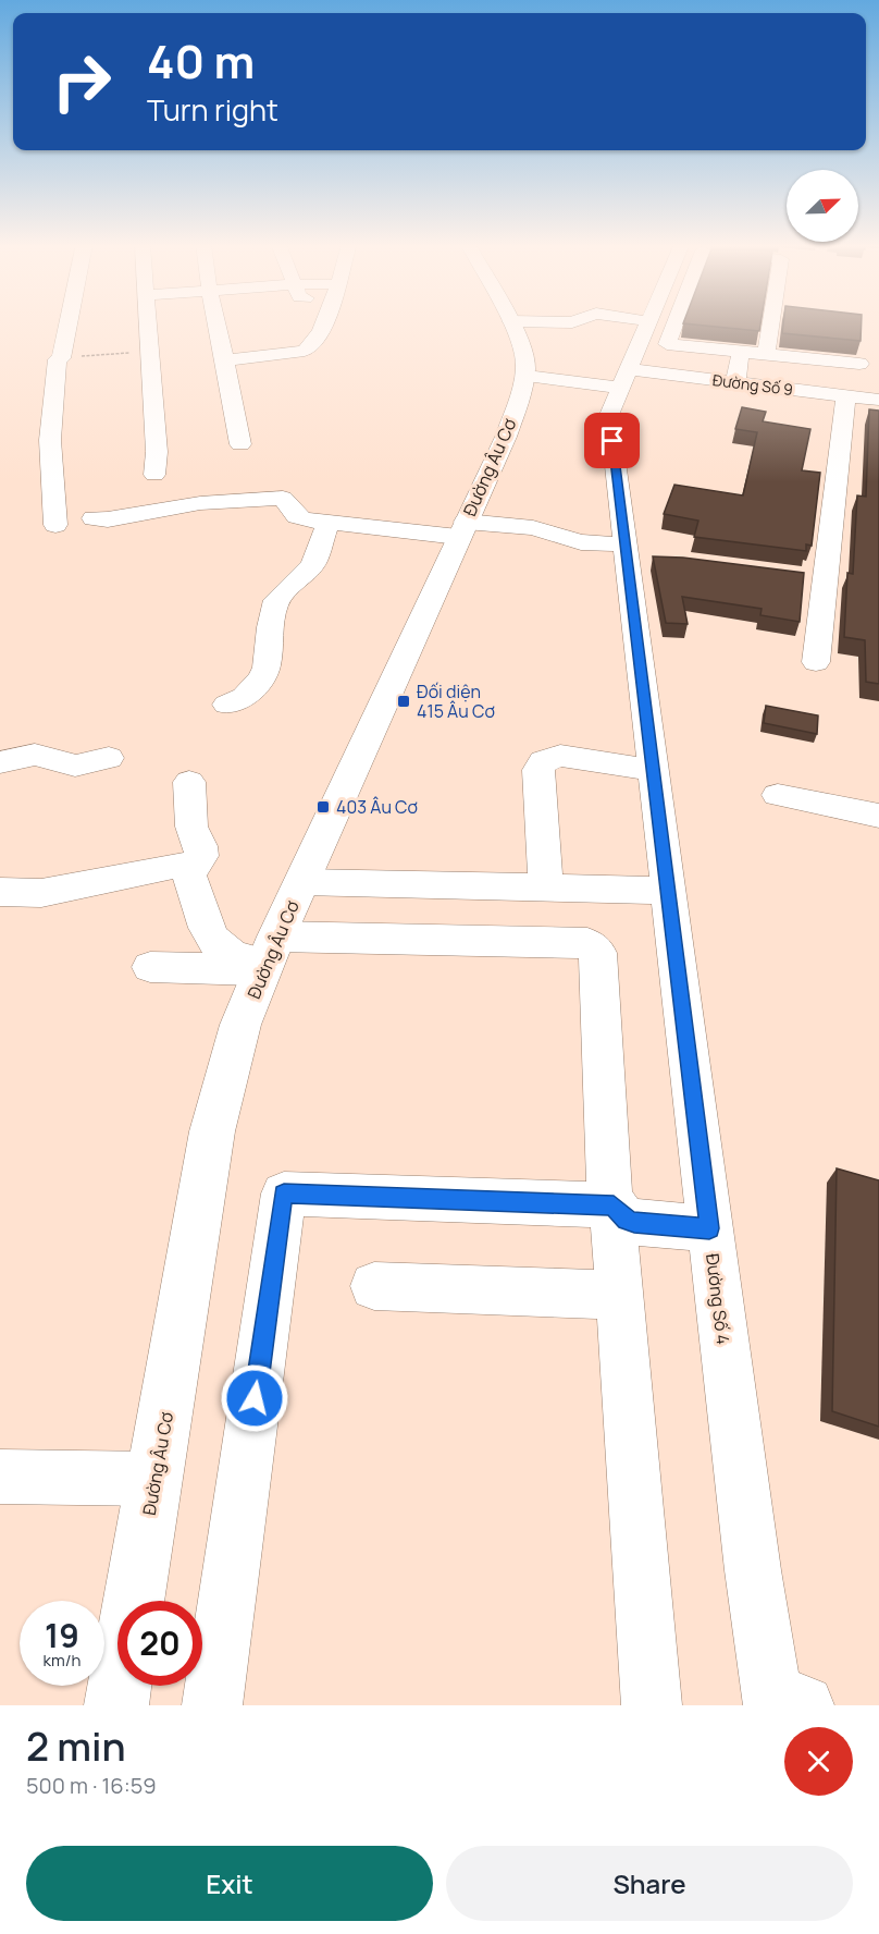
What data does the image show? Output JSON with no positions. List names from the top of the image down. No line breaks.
{"streets":{"main road":["Đường Âu Cơ"],"street":["Đường Số 9","Đường Số 4"]},"crossings":[["Đường Số 9","Đường Âu Cơ"],["Đường Số 9","Đường Số 4"]],"places":{"transit":["Đối diện 415 Âu Cơ","403 Âu Cơ"]},"north":"top right","page":{"turn":["40 m","Turn right"],"speed":"19 km/h","limit":"20","heading":["2 min","500 m · 16:59"],"buttons":["Exit","Share"]}}
